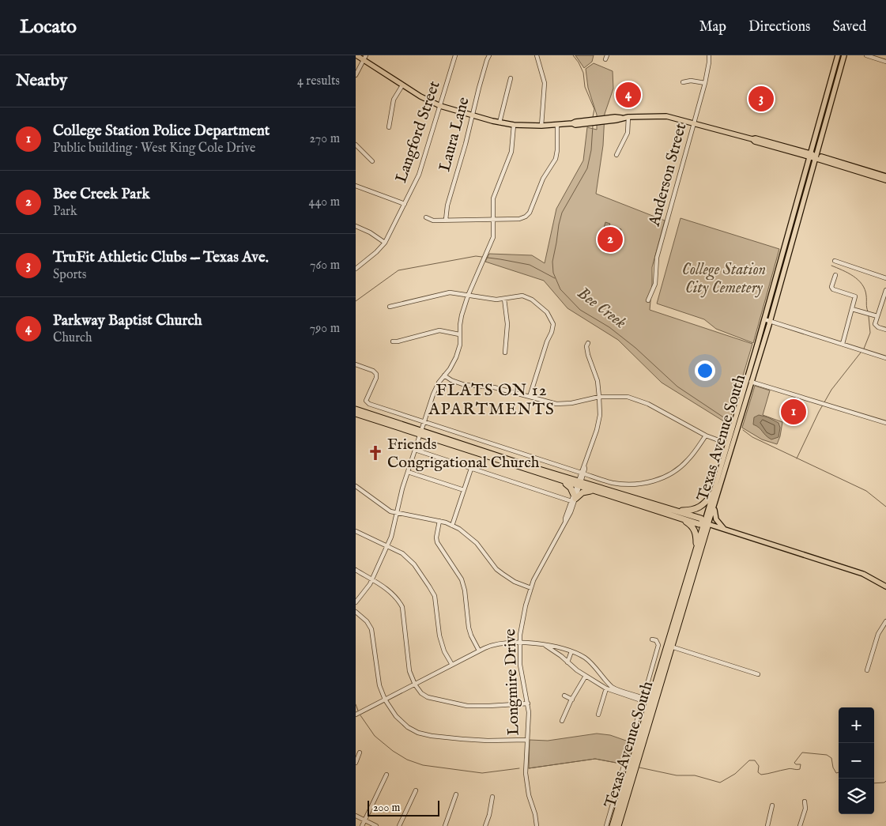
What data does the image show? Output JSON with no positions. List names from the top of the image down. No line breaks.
{"streets":{"highway":["Texas Avenue South"],"street":["Langford Street","Laura Lane","Anderson Street","Longmire Drive"]},"districts":["FLATS ON 12 APARTMENTS"],"water":["Bee Creek"],"parks":["College Station City Cemetery"],"places":{"church":["Friends Congrigational Church"]},"scale_bar":"200 m","page":{"header":"Locato","nav":["Map","Directions","Saved"],"heading":["Nearby","4 results"],"pins":["4","3","2","1"],"list":[{"mark":"1","name":"College Station Police Department","note":"Public building · West King Cole Drive","value":"270 m"},{"mark":"2","name":"Bee Creek Park","note":"Park","value":"440 m"},{"mark":"3","name":"TruFit Athletic Clubs — Texas Ave.","note":"Sports","value":"760 m"},{"mark":"4","name":"Parkway Baptist Church","note":"Church","value":"790 m"}],"map_buttons":["+","−"],"scale":"200 m"}}
